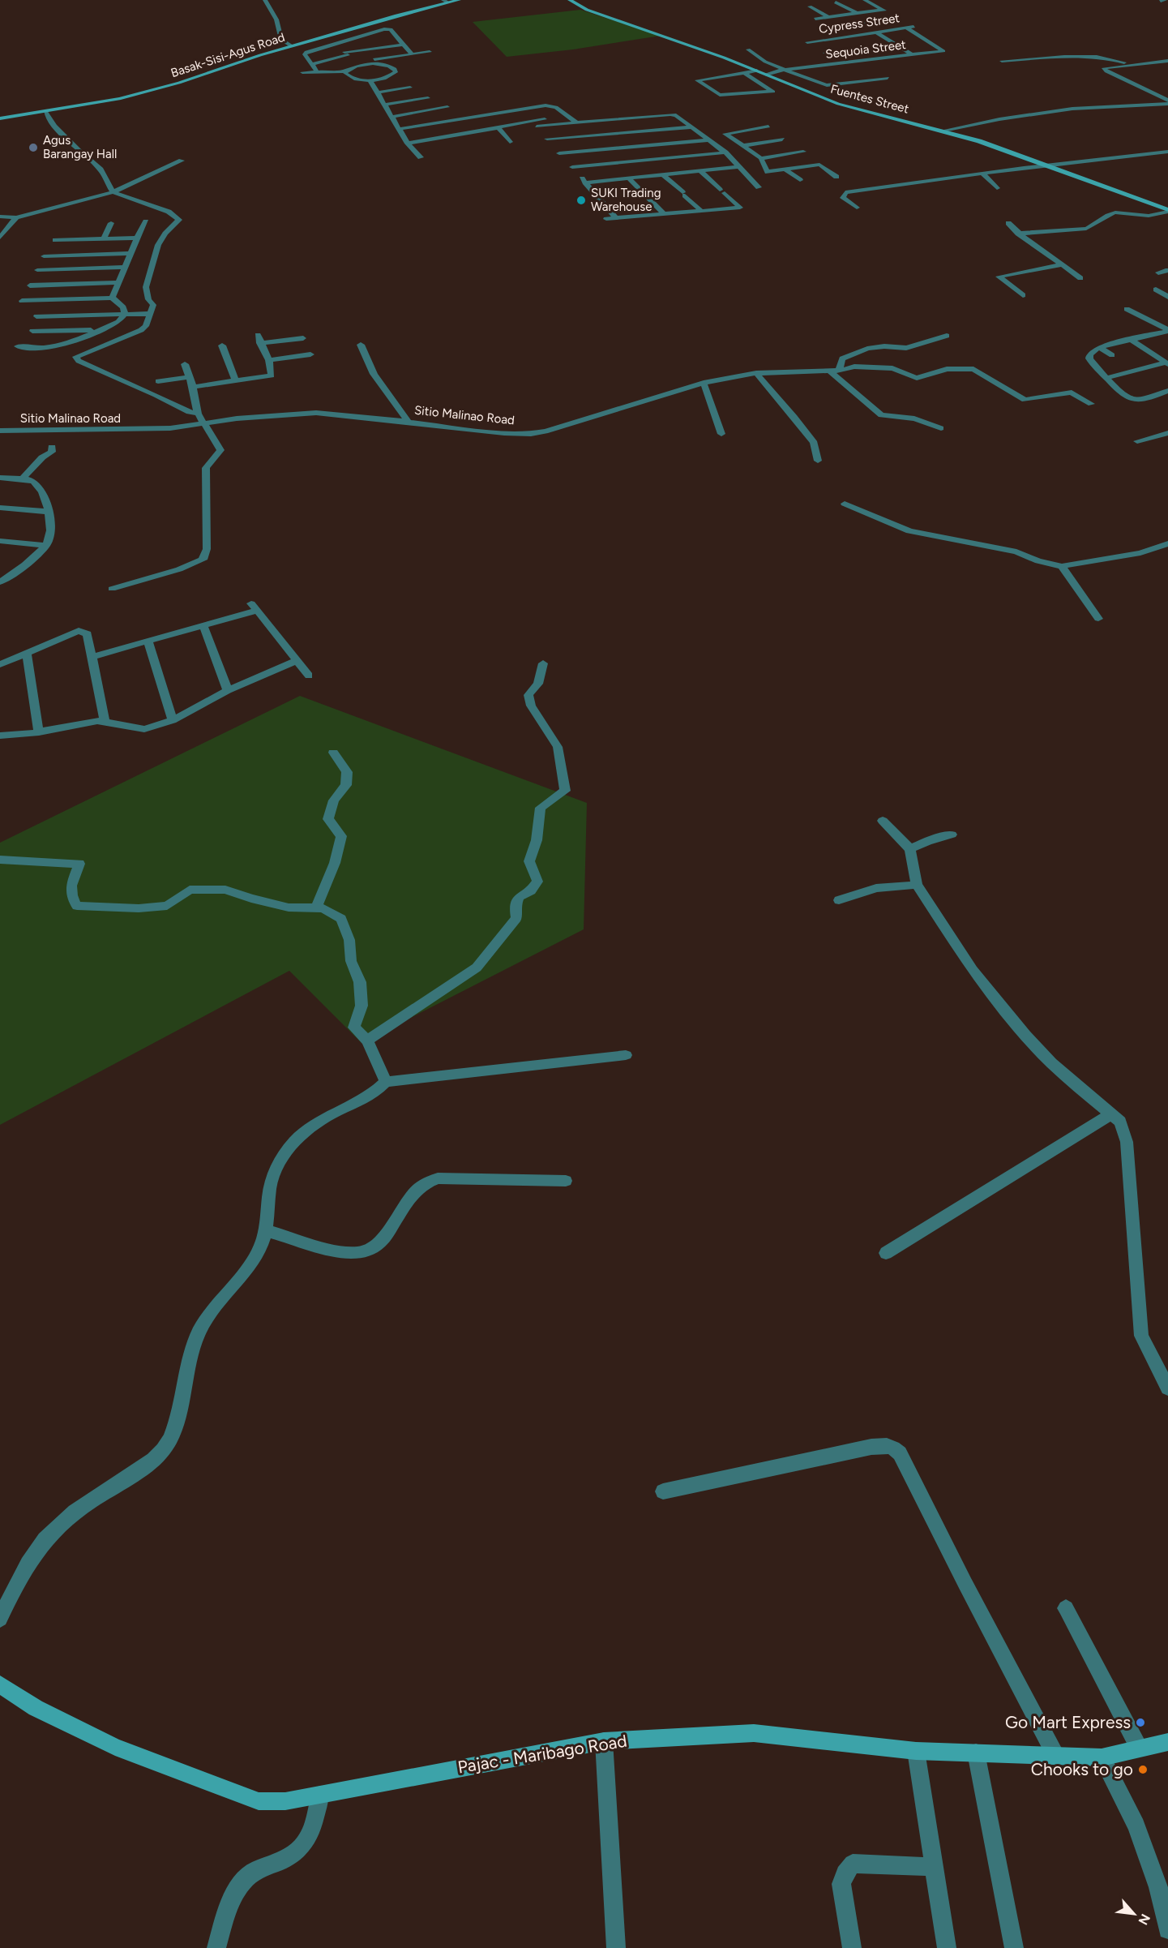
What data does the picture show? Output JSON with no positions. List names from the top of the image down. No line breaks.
{"streets":{"street":["Cypress Street","Sequoia Street","Basak-Sisi-Agus Road","Fuentes Street","Sitio Malinao Road","Pajac - Maribago Road"]},"crossings":[["Cypress Street","Sequoia Street"],["Sequoia Street","Fuentes Street"]],"places":["Agus Barangay Hall","SUKI Trading Warehouse","Go Mart Express","Chooks to go"],"north":"bottom right"}
